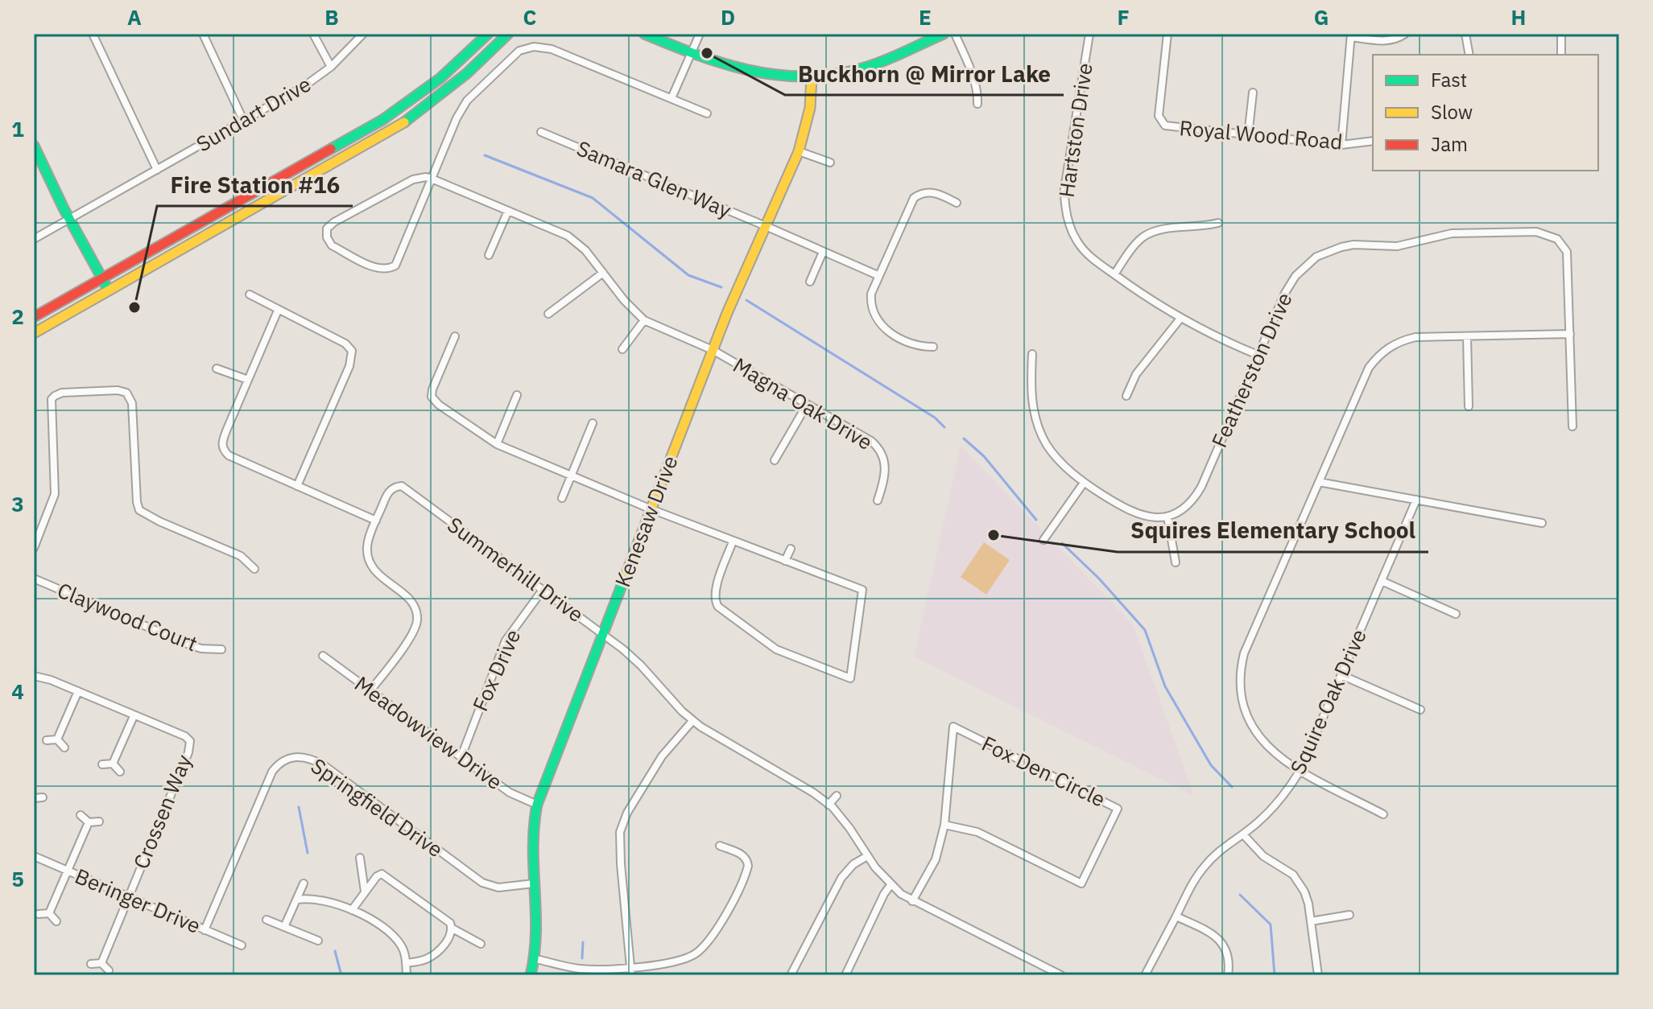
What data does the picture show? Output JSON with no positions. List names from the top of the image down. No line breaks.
{"streets":{"street":["Sundart Drive","Hartston Drive","Royal Wood Road","Samara Glen Way","Featherston Drive","Magna Oak Drive","Kenesaw Drive","Summerhill Drive","Claywood Court","Fox Drive","Squire Oak Drive","Meadowview Drive","Fox Den Circle","Springfield Drive","Crossen Way","Beringer Drive"]},"crossings":[["Hartston Drive","Featherston Drive"],["Samara Glen Way","Kenesaw Drive"],["Magna Oak Drive","Kenesaw Drive"],["Kenesaw Drive","Summerhill Drive"],["Kenesaw Drive","Meadowview Drive"],["Kenesaw Drive","Springfield Drive"],["Summerhill Drive","Fox Drive"],["Summerhill Drive","Meadowview Drive"],["Summerhill Drive","Fox Den Circle"],["Fox Drive","Meadowview Drive"],["Springfield Drive","Beringer Drive"],["Crossen Way","Beringer Drive"]],"places":["Buckhorn @ Mirror Lake","Fire Station #16","Squires Elementary School"],"legend":["Fast","Slow","Jam"],"grid":{"columns":["A","B","C","D","E","F","G","H"],"rows":["1","2","3","4","5"]}}
